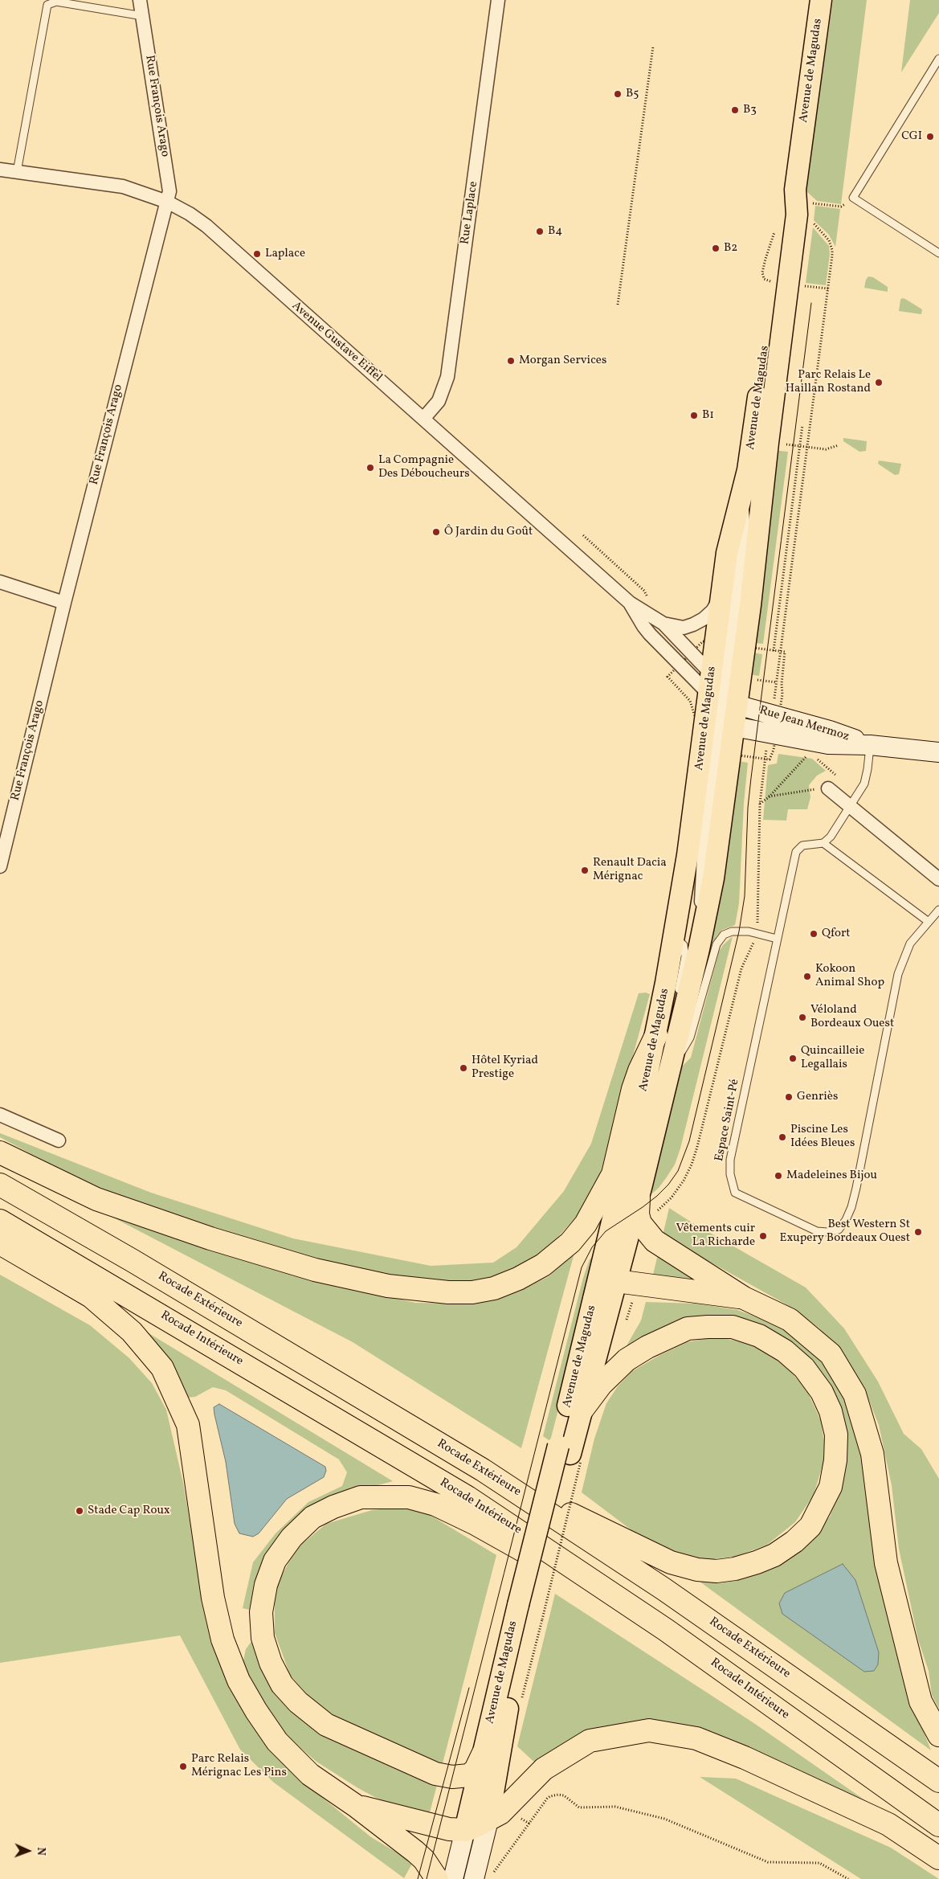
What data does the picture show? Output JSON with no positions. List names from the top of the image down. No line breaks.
{"streets":{"highway":["Rocade Extérieure","Rocade Intérieure"],"main road":["Avenue de Magudas","Rue Jean Mermoz"],"street":["Rue François Arago","Rue Laplace","Avenue Gustave Eiffel"],"lane":["Espace Saint-Pé"]},"crossings":[["Avenue de Magudas","Avenue Gustave Eiffel"],["Avenue de Magudas","Rue Jean Mermoz"],["Rue François Arago","Avenue Gustave Eiffel"],["Rue Laplace","Avenue Gustave Eiffel"],["Avenue Gustave Eiffel","Rue Jean Mermoz"]],"places":["B5","B3","CGI","B4","B2","Laplace","Morgan Services","Parc Relais Le Haillan Rostand","B1","La Compagnie Des Déboucheurs","Ô Jardin du Goût","Renault Dacia Mérignac","Qfort","Kokoon Animal Shop","Véloland Bordeaux Ouest","Quincailleie Legallais","Hôtel Kyriad Prestige","Genriès","Piscine Les Idées Bleues","Madeleines Bijou","Best Western St Exupery Bordeaux Ouest","Vêtements cuir La Richarde","Stade Cap Roux","Parc Relais Mérignac Les Pins"],"north":"right"}
